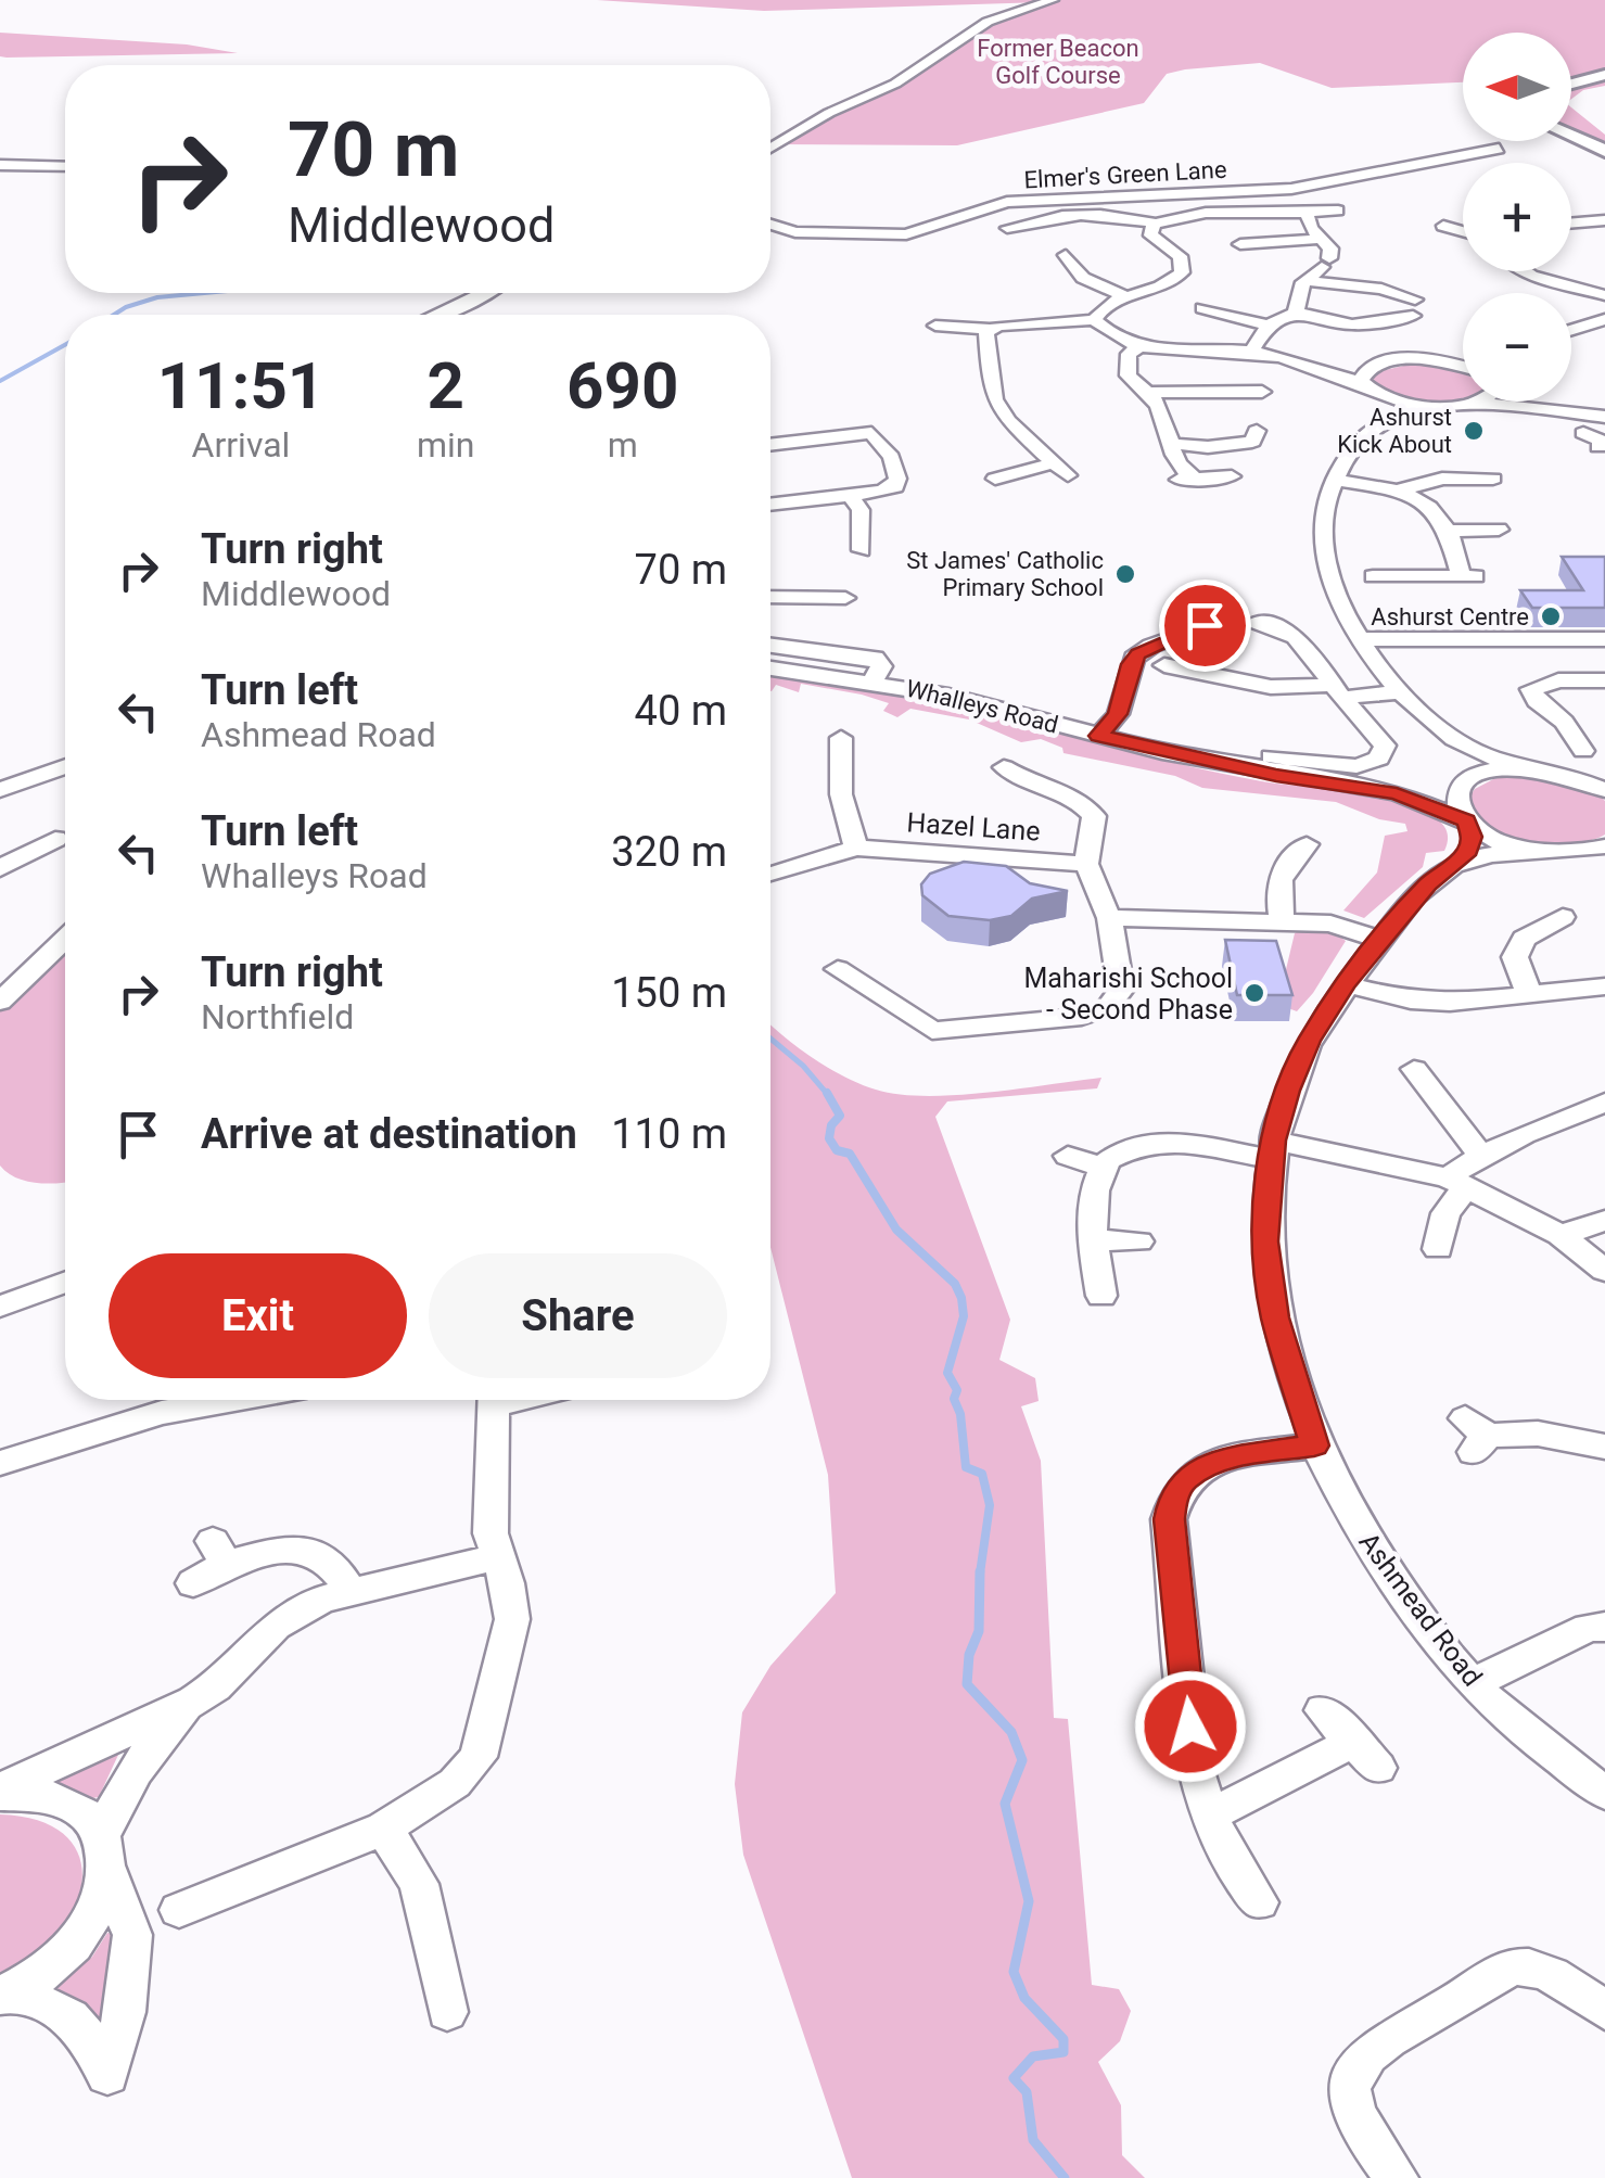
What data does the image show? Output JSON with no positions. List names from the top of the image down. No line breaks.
{"streets":{"street":["Elmer's Green Lane","Whalleys Road","Hazel Lane","Ashmead Road"]},"parks":["Former Beacon Golf Course"],"places":["Ashurst Kick About","St James' Catholic Primary School","Ashurst Centre","Maharishi School - Second Phase"],"north":"left","page":{"map_buttons":["+","−"],"turn":["70 m","Middlewood"],"eta":["11:51","Arrival","2","min","690","m"],"list":[{"name":"Turn right","note":"Middlewood","value":"70 m"},{"name":"Turn left","note":"Ashmead Road","value":"40 m"},{"name":"Turn left","note":"Whalleys Road","value":"320 m"},{"name":"Turn right","note":"Northfield","value":"150 m"},{"name":"Arrive at destination","value":"110 m"}],"buttons":["Exit","Share"]}}
